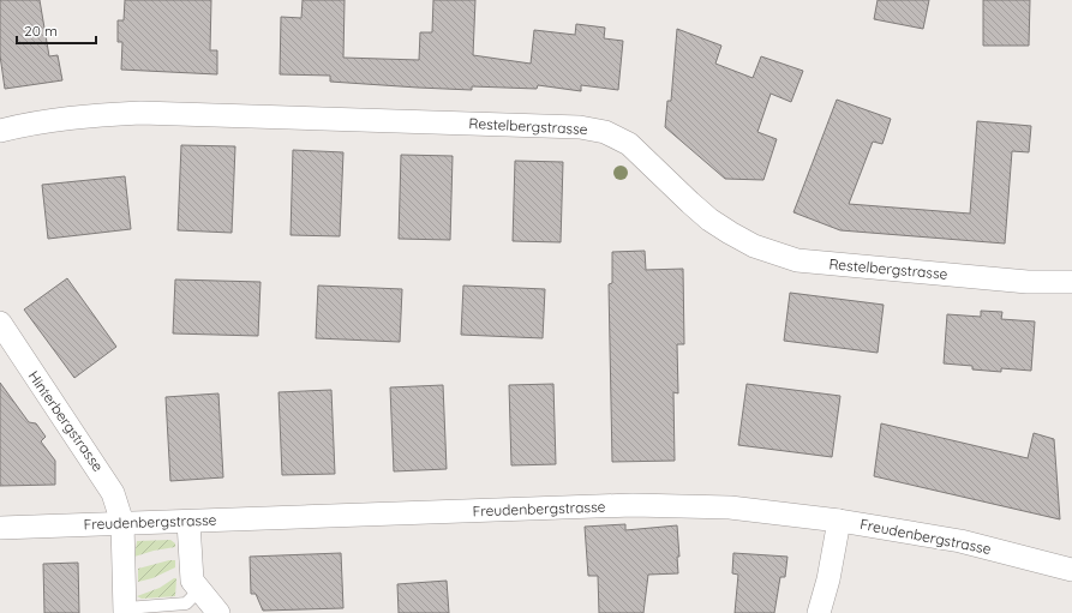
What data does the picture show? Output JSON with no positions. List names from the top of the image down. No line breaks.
{"streets":{"street":["Restelbergstrasse","Hinterbergstrasse","Freudenbergstrasse"]},"crossings":[["Hinterbergstrasse","Freudenbergstrasse"]],"scale_bar":"20 m"}
